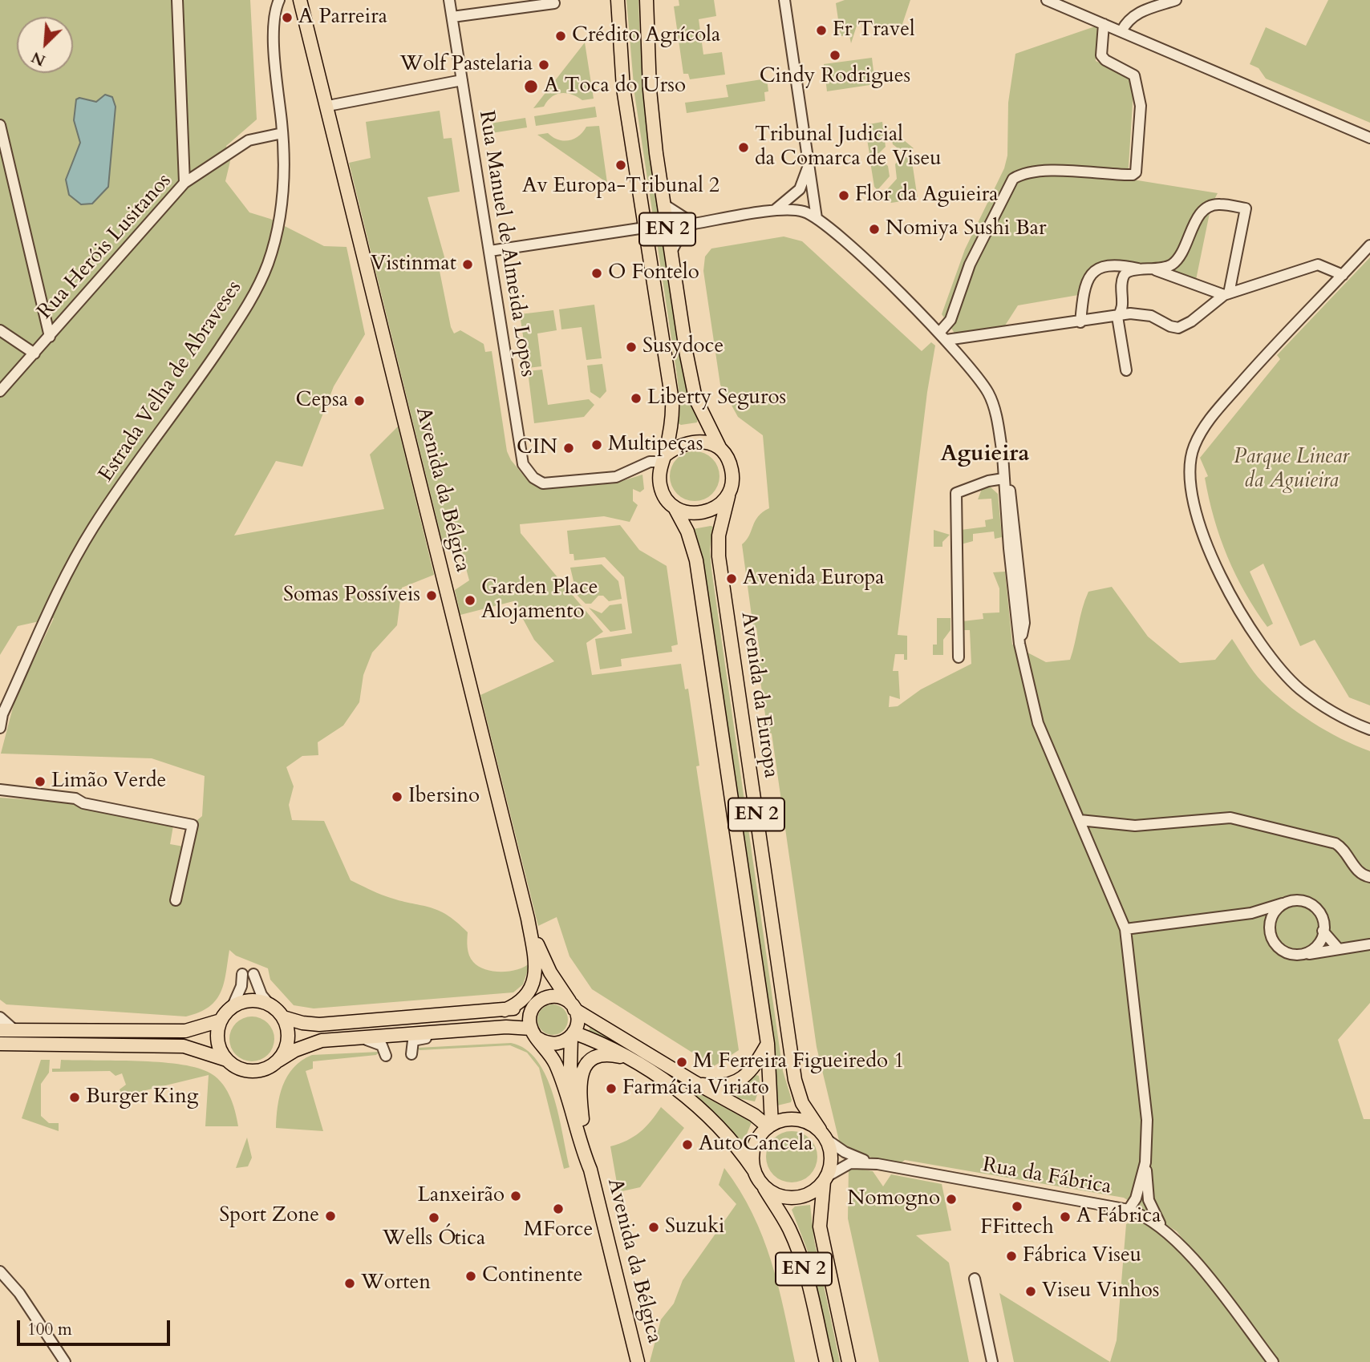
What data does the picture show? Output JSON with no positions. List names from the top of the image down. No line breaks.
{"streets":{"main road":["EN 2","Avenida da Bélgica","Avenida da Europa"],"street":["Rua Manuel de Almeida Lopes","Rua Heróis Lusitanos","Estrada Velha de Abraveses","Rua da Fábrica"]},"crossings":[["EN 2","Rua Manuel de Almeida Lopes"],["EN 2","Avenida da Europa"],["Rua Manuel de Almeida Lopes","Avenida da Europa"],["Rua Heróis Lusitanos","Estrada Velha de Abraveses"]],"districts":["Aguieira"],"parks":["Parque Linear da Aguieira"],"places":["A Parreira","Fr Travel","Crédito Agrícola","Cindy Rodrigues","Wolf Pastelaria","A Toca do Urso","Tribunal Judicial da Comarca de Viseu","Av Europa-Tribunal 2","Flor da Aguieira","Nomiya Sushi Bar","Vistinmat","O Fontelo","Susydoce","Liberty Seguros","Cepsa","Multipeças","CIN","Avenida Europa","Somas Possíveis","Garden Place Alojamento","Limão Verde","Ibersino","M Ferreira Figueiredo 1","Farmácia Viriato","Burger King","AutoCancela","Lanxeirão","Nomogno","FFittech","MForce","Sport Zone","A Fábrica","Wells Ótica","Suzuki","Fábrica Viseu","Continente","Worten","Viseu Vinhos"],"scale_bar":"100 m","north":"bottom left"}
